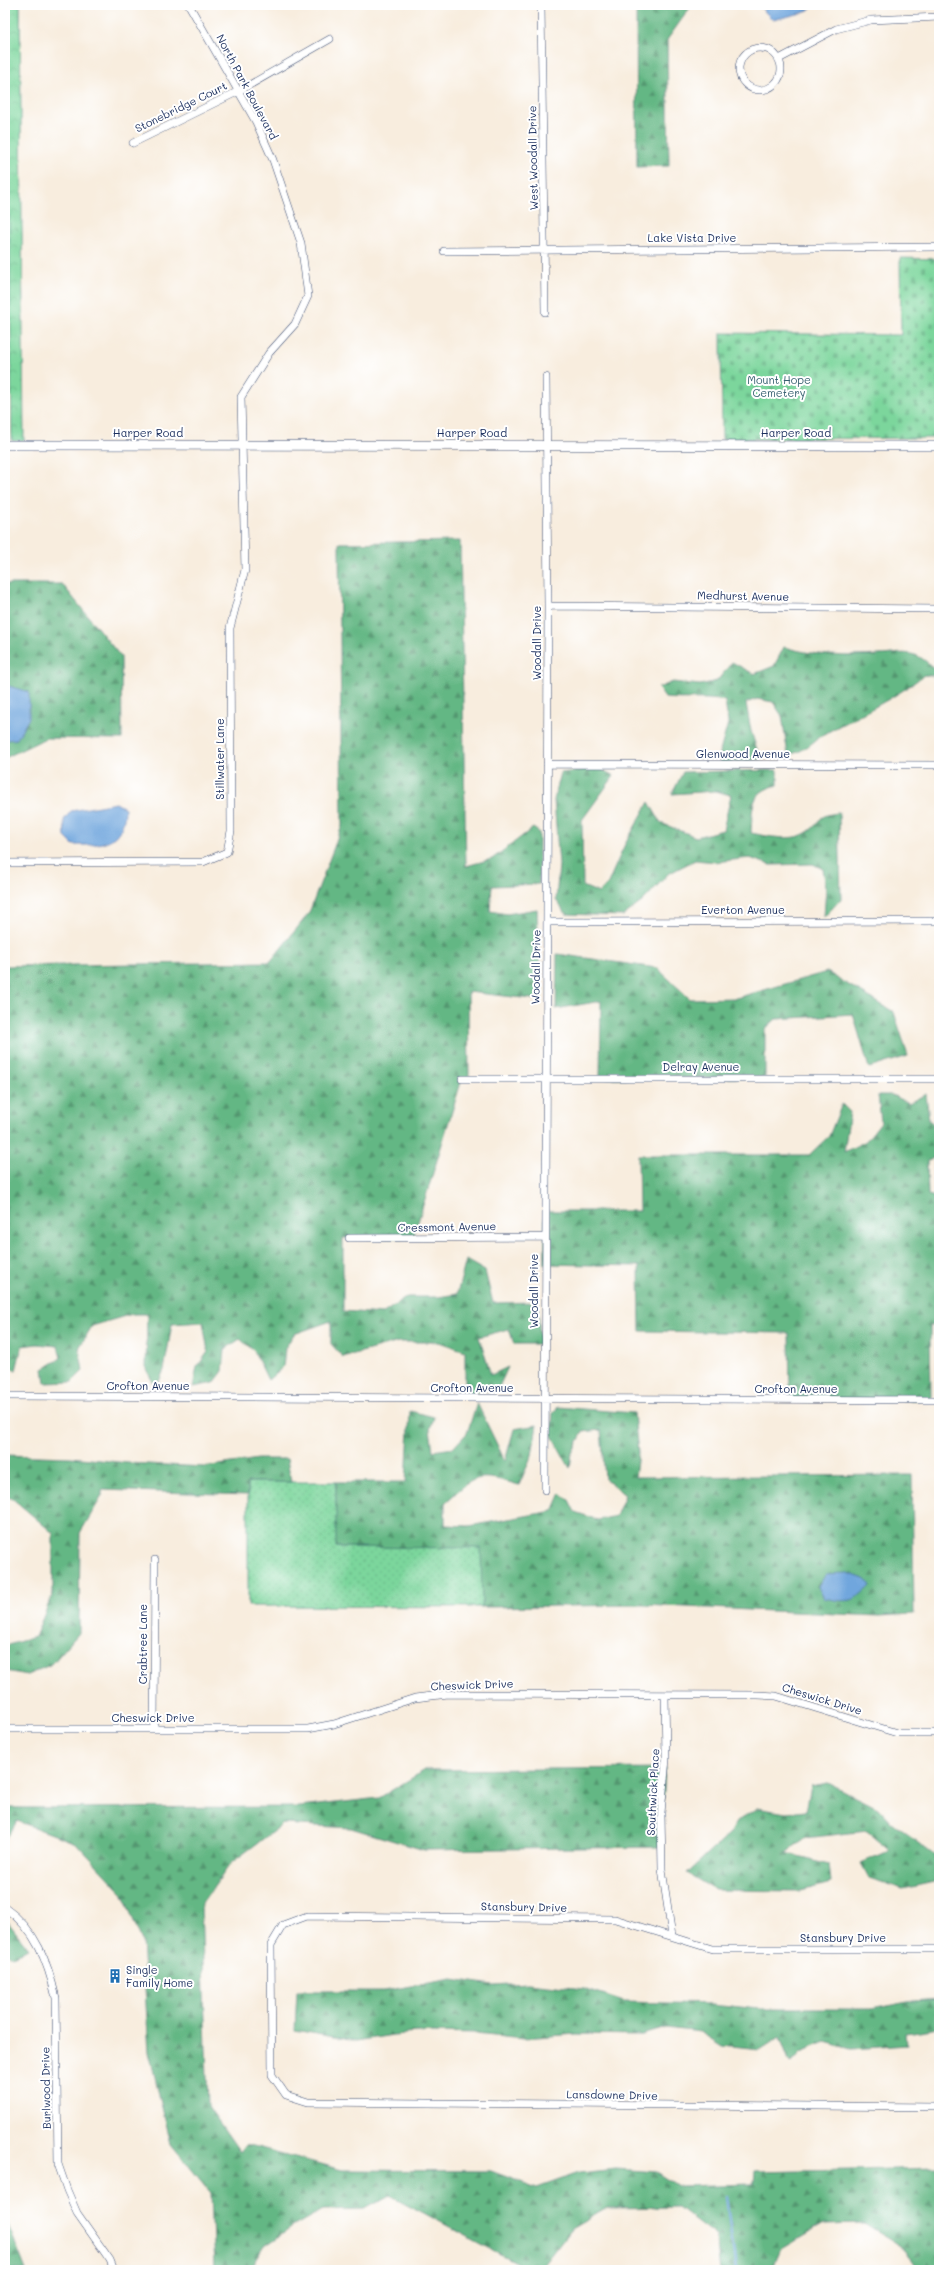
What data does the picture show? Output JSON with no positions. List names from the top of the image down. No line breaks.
{"streets":{"street":["North Park Boulevard","Stonebridge Court","West Woodall Drive","Lake Vista Drive","Harper Road","Medhurst Avenue","Woodall Drive","Glenwood Avenue","Stillwater Lane","Everton Avenue","Delray Avenue","Cressmont Avenue","Crofton Avenue","Crabtree Lane","Cheswick Drive","Southwick Place","Stansbury Drive","Burlwood Drive","Lansdowne Drive"]},"crossings":[["North Park Boulevard","Stonebridge Court"],["North Park Boulevard","Harper Road"],["North Park Boulevard","Stillwater Lane"],["West Woodall Drive","Lake Vista Drive"],["Harper Road","Woodall Drive"],["Harper Road","Stillwater Lane"],["Medhurst Avenue","Woodall Drive"],["Woodall Drive","Glenwood Avenue"],["Woodall Drive","Everton Avenue"],["Woodall Drive","Delray Avenue"],["Woodall Drive","Cressmont Avenue"],["Woodall Drive","Crofton Avenue"],["Crabtree Lane","Cheswick Drive"],["Cheswick Drive","Southwick Place"],["Southwick Place","Stansbury Drive"],["Stansbury Drive","Lansdowne Drive"]],"parks":["Mount Hope Cemetery"],"places":{"building":["Single Family Home"]}}
